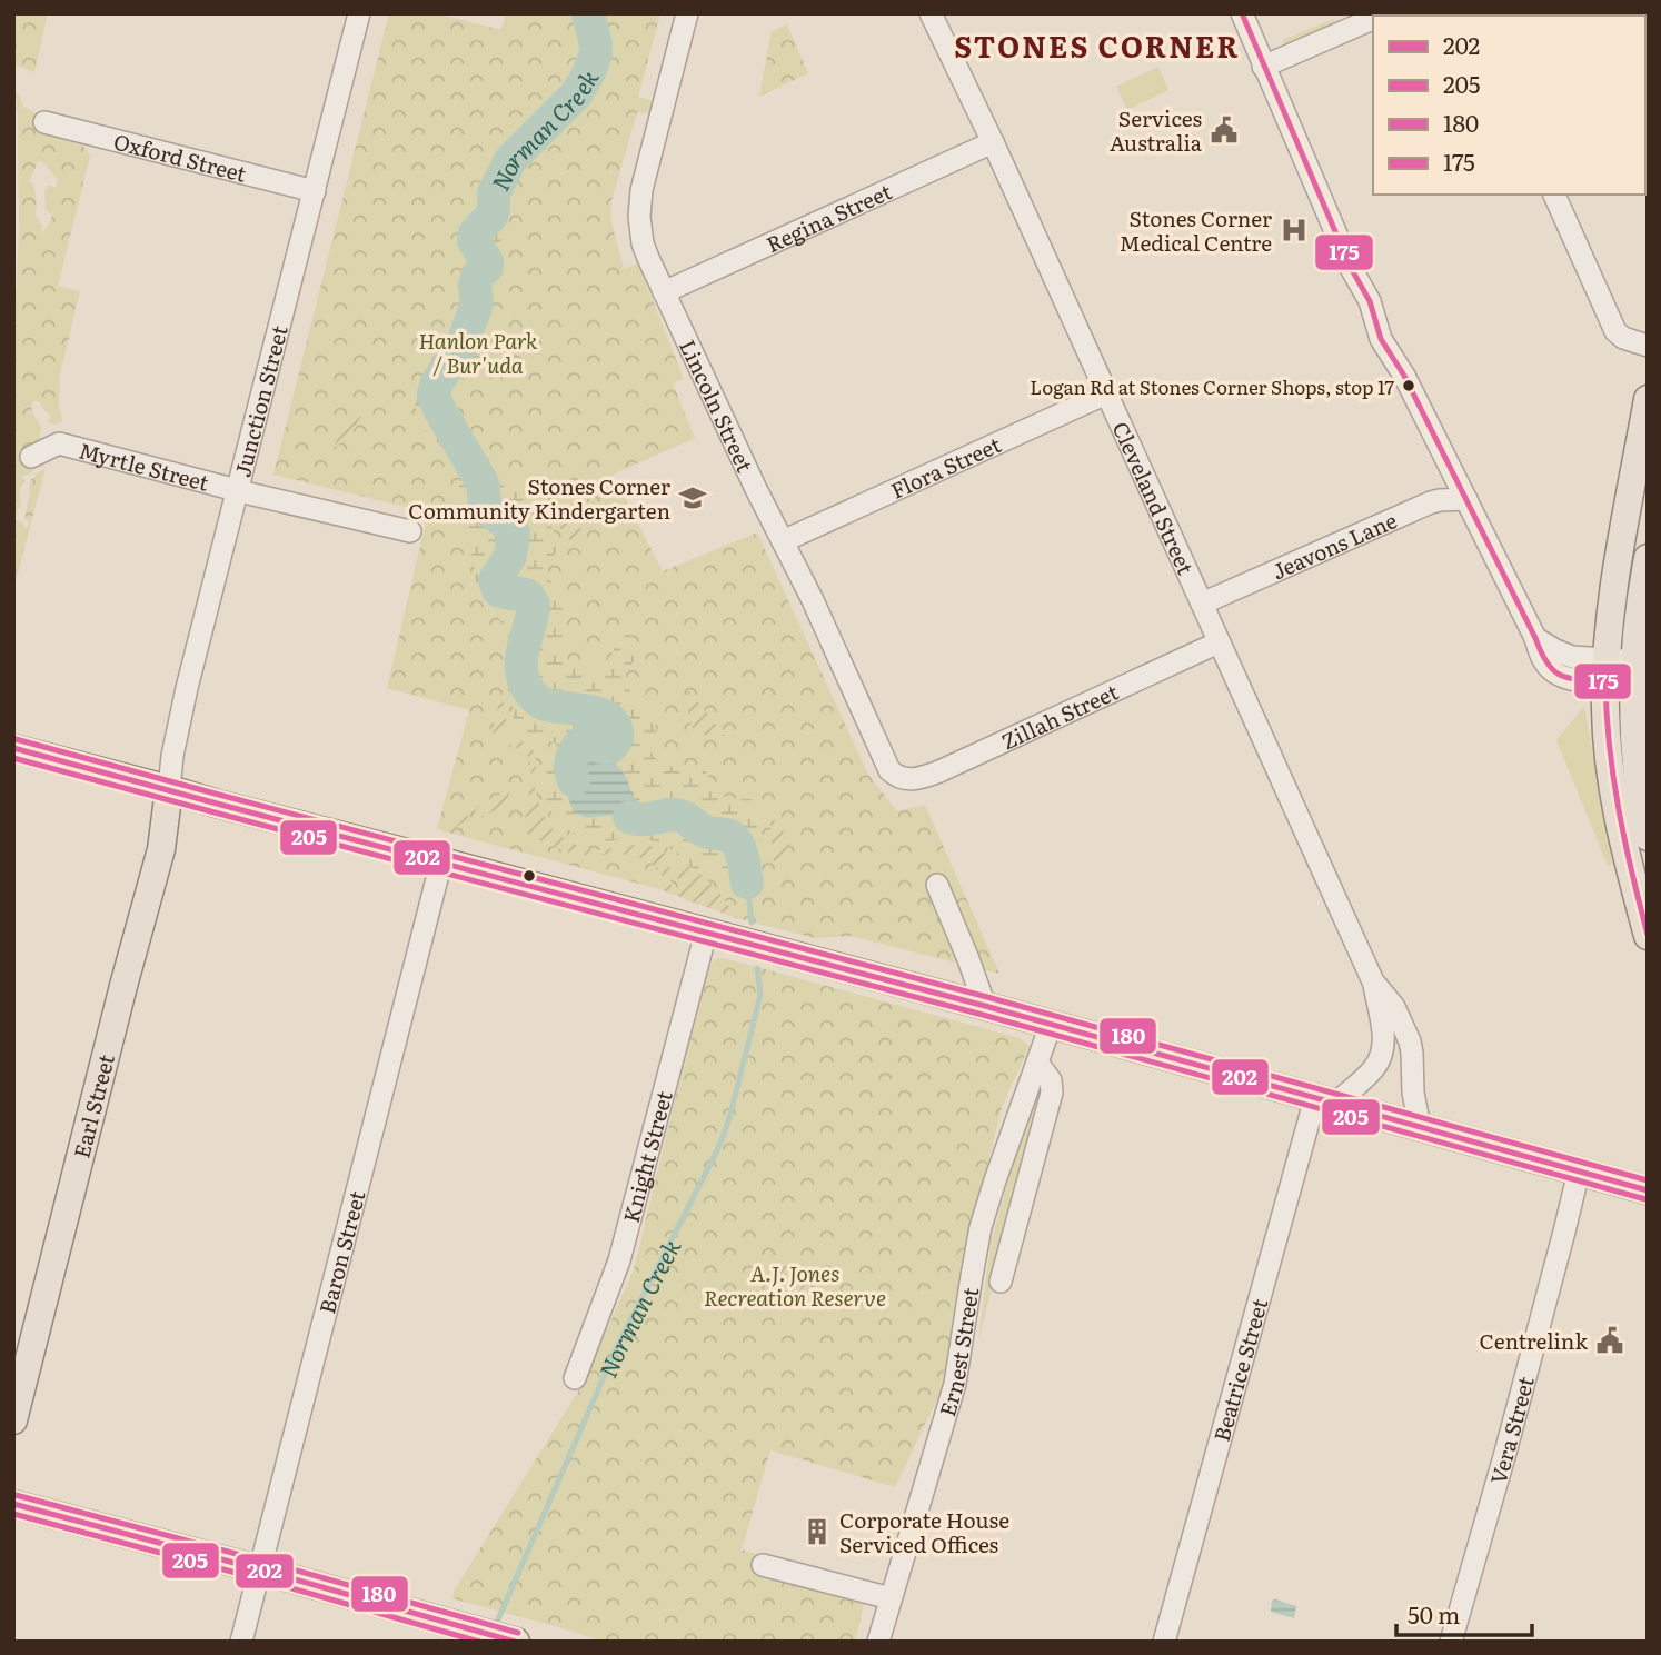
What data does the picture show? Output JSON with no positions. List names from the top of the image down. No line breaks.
{"streets":{"main road":["Earl Street"],"street":["Oxford Street","Regina Street","Junction Street","Lincoln Street","Myrtle Street","Flora Street","Cleveland Street","Jeavons Lane","Zillah Street","Knight Street","Baron Street","Ernest Street","Beatrice Street","Vera Street"]},"crossings":[["Oxford Street","Junction Street"],["Regina Street","Lincoln Street"],["Regina Street","Cleveland Street"],["Junction Street","Myrtle Street"],["Junction Street","Earl Street"],["Lincoln Street","Flora Street"],["Lincoln Street","Zillah Street"],["Flora Street","Cleveland Street"],["Cleveland Street","Jeavons Lane"],["Cleveland Street","Zillah Street"],["Cleveland Street","Beatrice Street"]],"districts":["STONES CORNER"],"water":["Norman Creek"],"parks":["Hanlon Park / Bur'uda","A.J. Jones Recreation Reserve"],"places":{"public building":["Services Australia","Centrelink"],"hospital":["Stones Corner Medical Centre"],"other":["Logan Rd at Stones Corner Shops, stop 17"],"school or university":["Stones Corner Community Kindergarten"],"building":["Corporate House Serviced Offices"]},"lines":["transit line 175","transit line 180","transit line 202","transit line 205"],"legend":["202","205","180","175"],"scale_bar":"50 m"}
